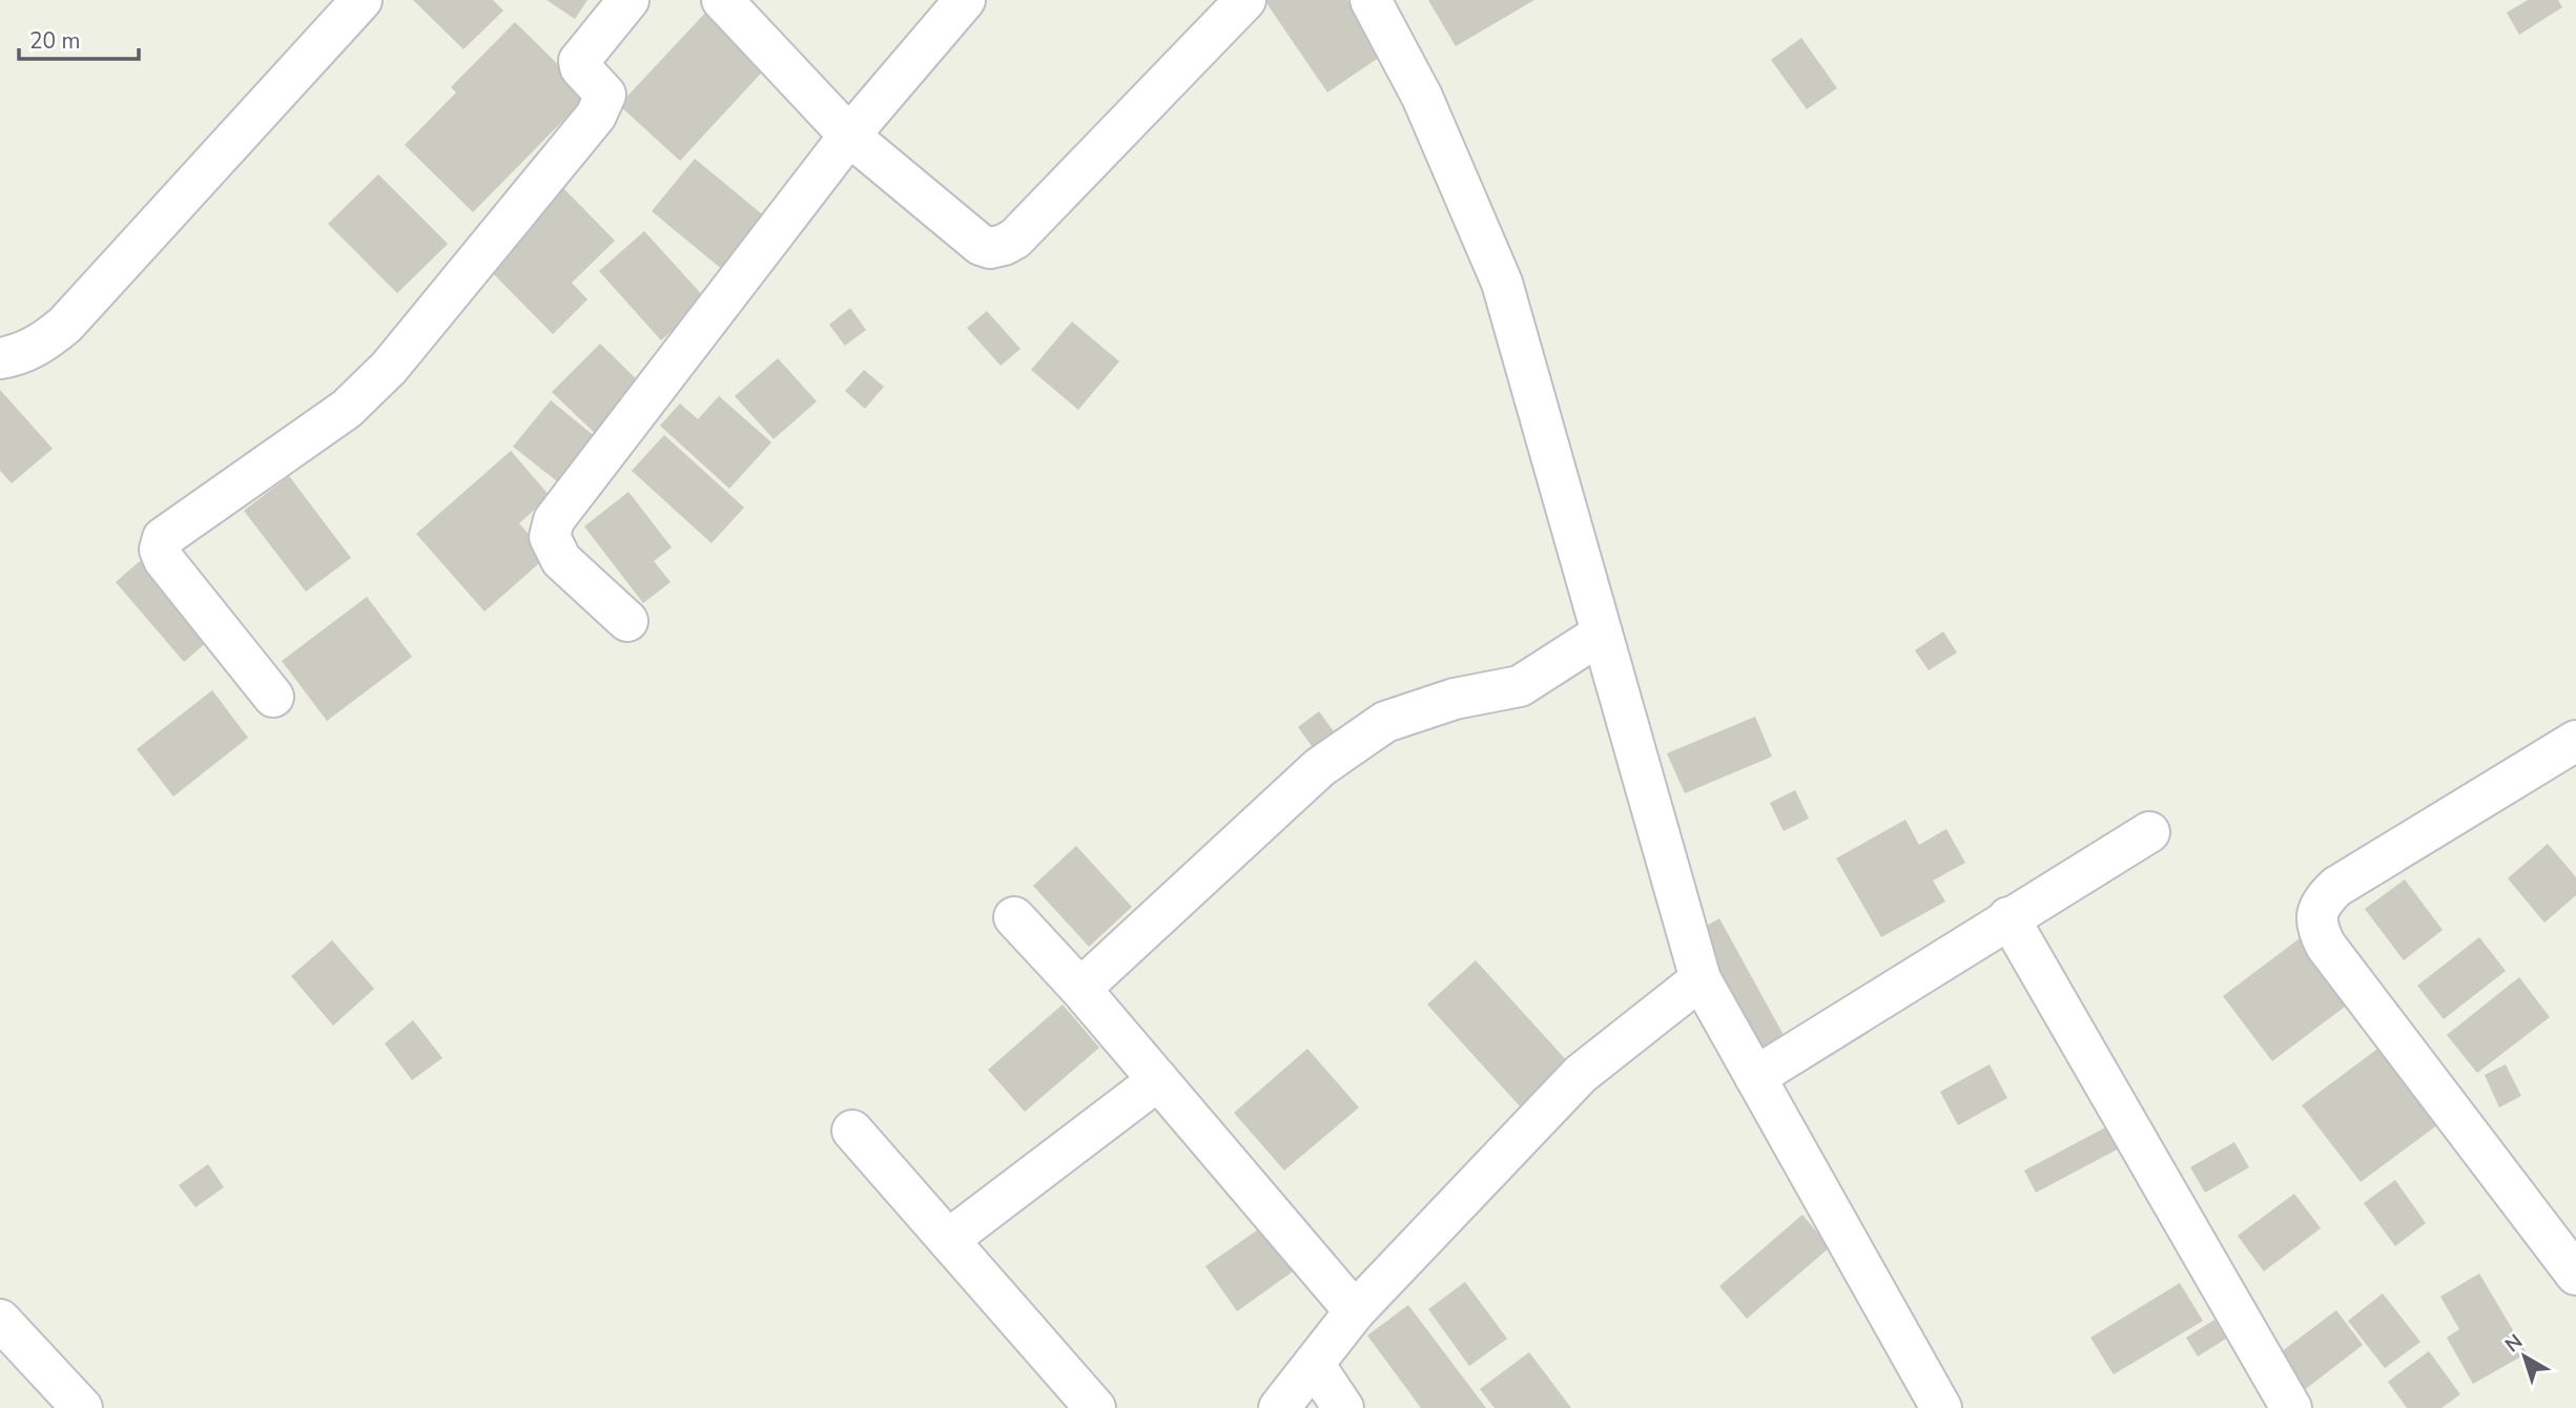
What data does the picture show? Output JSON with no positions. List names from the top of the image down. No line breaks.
{"scale_bar":"20 m","north":"top left"}
